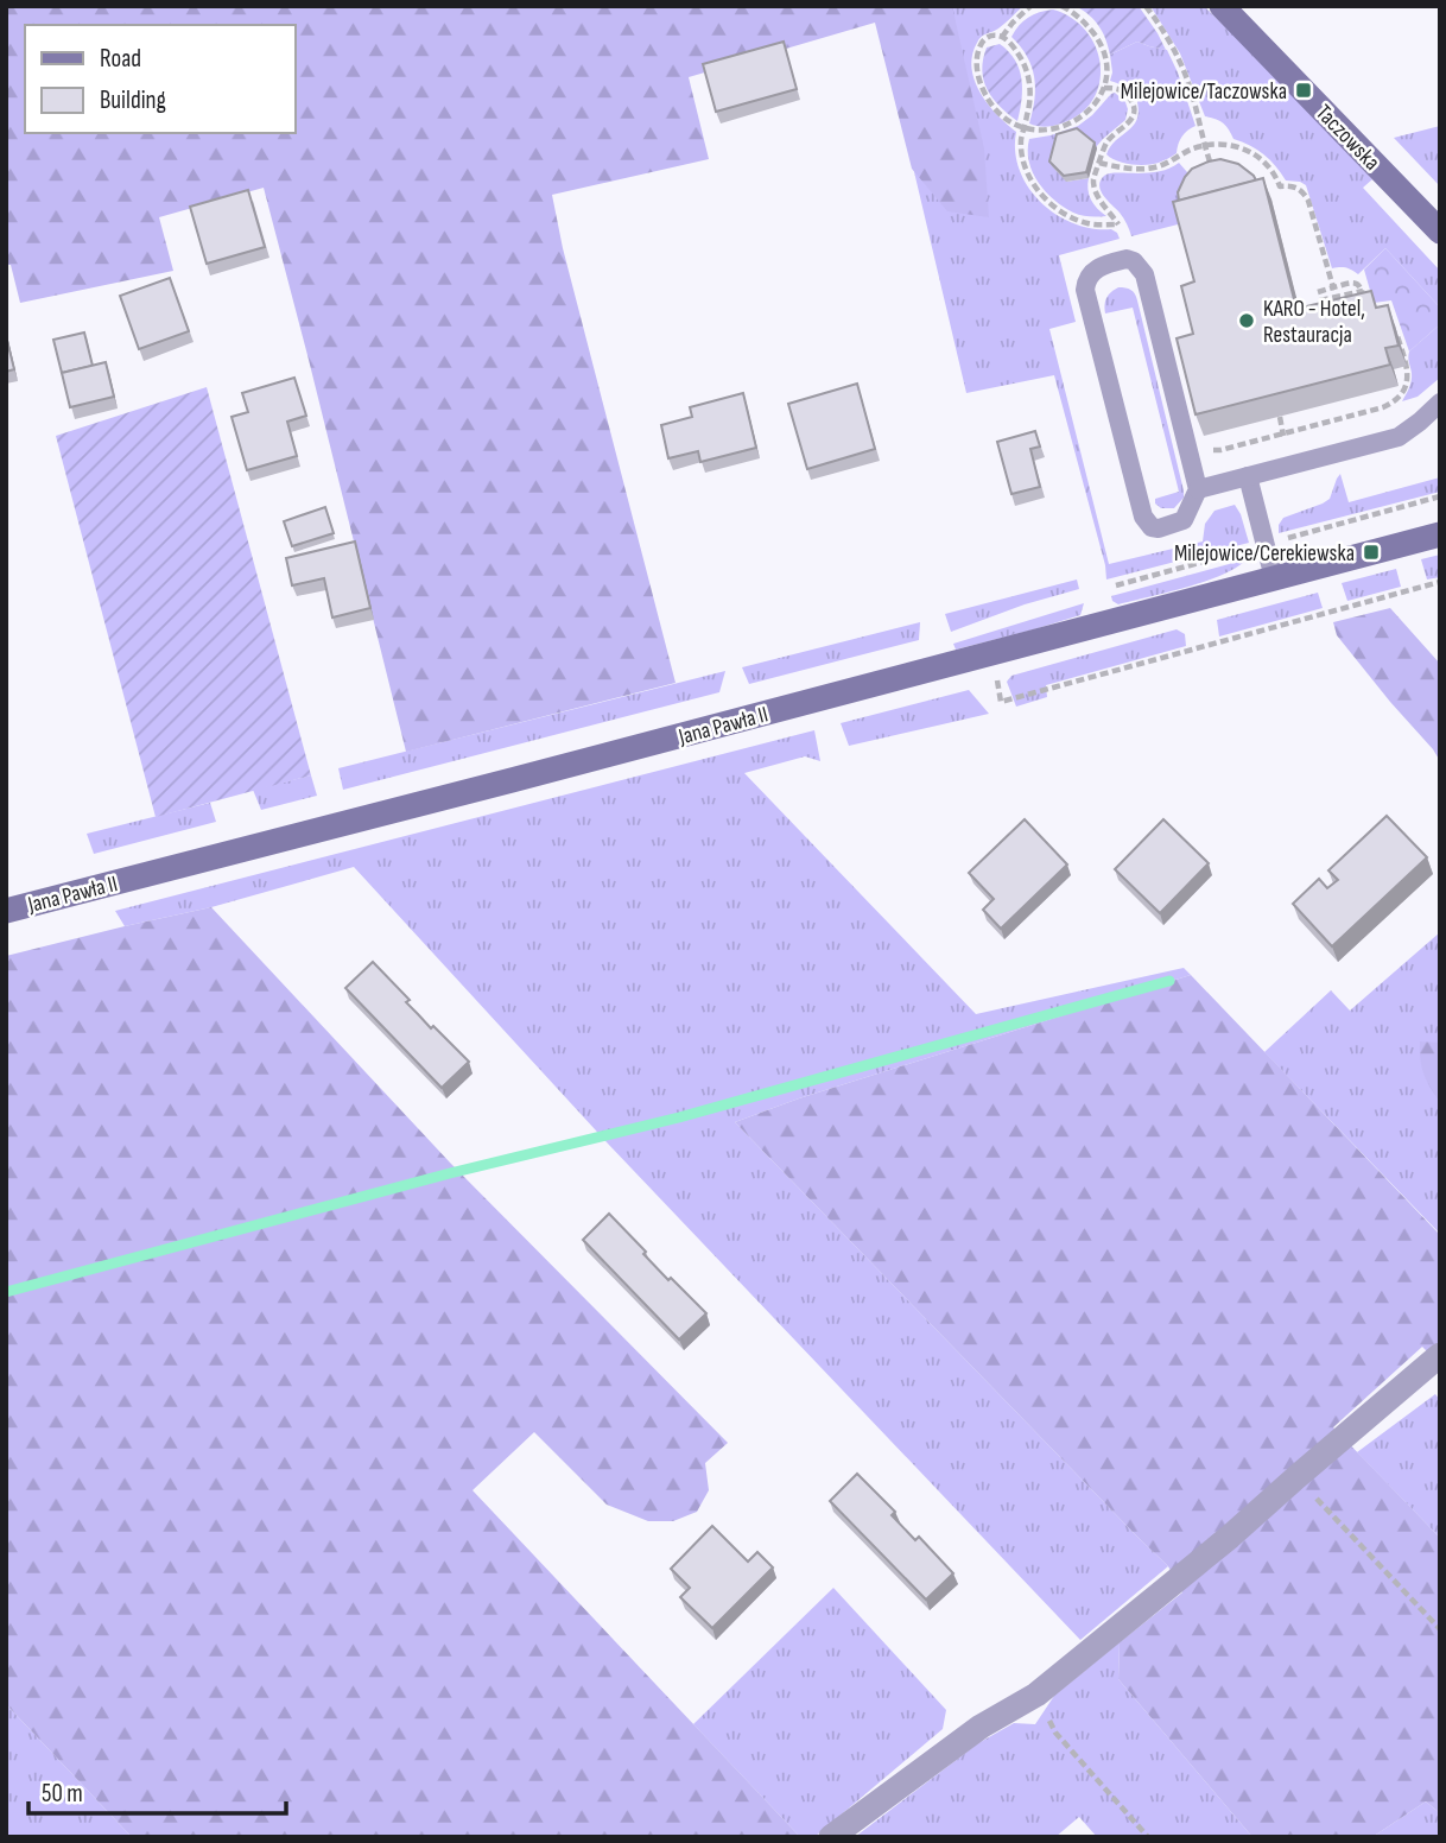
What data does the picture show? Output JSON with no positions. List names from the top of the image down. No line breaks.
{"streets":{"main road":["Taczowska","Jana Pawła II"]},"places":{"transit":["Milejowice/Taczowska","Milejowice/Cerekiewska"],"other":["KARO - Hotel, Restauracja"]},"legend":["Road","Building"],"scale_bar":"50 m"}
